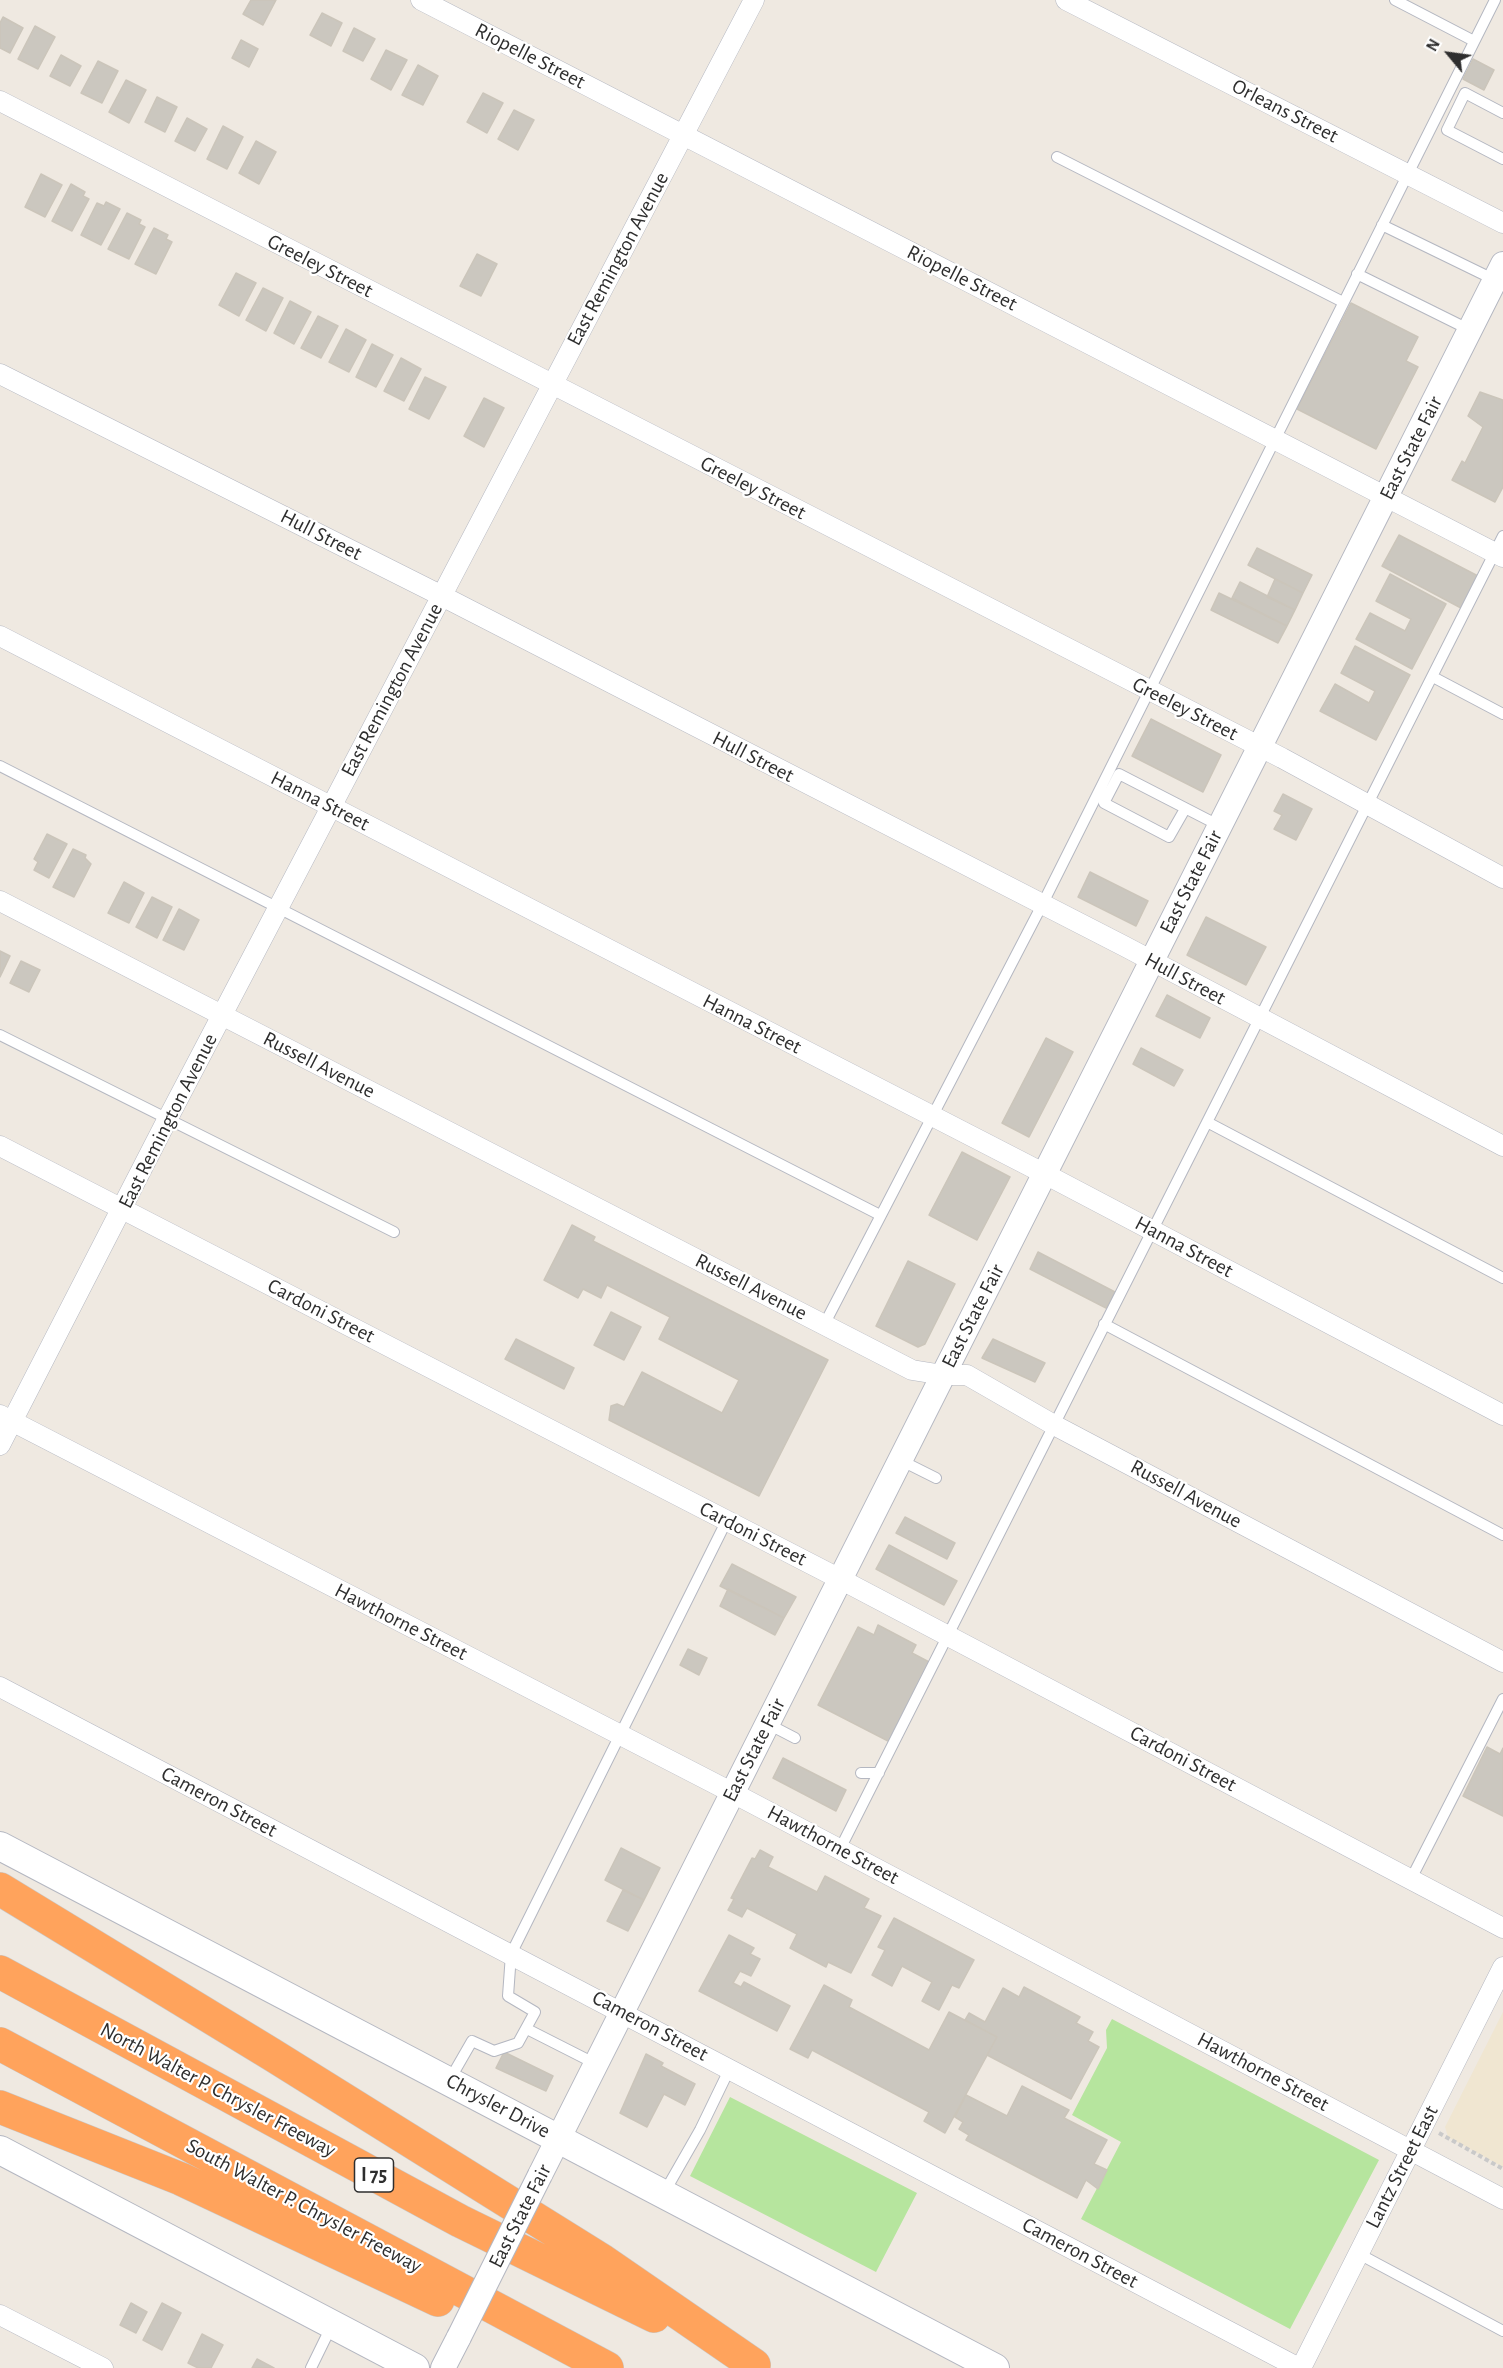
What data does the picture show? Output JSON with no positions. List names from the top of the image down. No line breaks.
{"streets":{"highway":["North Walter P. Chrysler Freeway","I 75","South Walter P. Chrysler Freeway"],"main road":["Chrysler Drive"],"street":["Riopelle Street","Orleans Street","East Remington Avenue","Greeley Street","East State Fair","Hull Street","Hanna Street","Russell Avenue","Cardoni Street","Hawthorne Street","Cameron Street","Lantz Street East"]},"crossings":[["Riopelle Street","East Remington Avenue"],["Riopelle Street","East State Fair"],["East Remington Avenue","Greeley Street"],["East Remington Avenue","Hull Street"],["East Remington Avenue","Hanna Street"],["East Remington Avenue","Russell Avenue"],["East Remington Avenue","Cardoni Street"],["East Remington Avenue","Hawthorne Street"],["Greeley Street","East State Fair"],["East State Fair","Hull Street"],["East State Fair","Hanna Street"],["East State Fair","Russell Avenue"],["East State Fair","Cardoni Street"],["East State Fair","Hawthorne Street"],["East State Fair","Cameron Street"],["East State Fair","Chrysler Drive"],["Hawthorne Street","Lantz Street East"],["Cameron Street","Lantz Street East"]],"north":"top left"}
